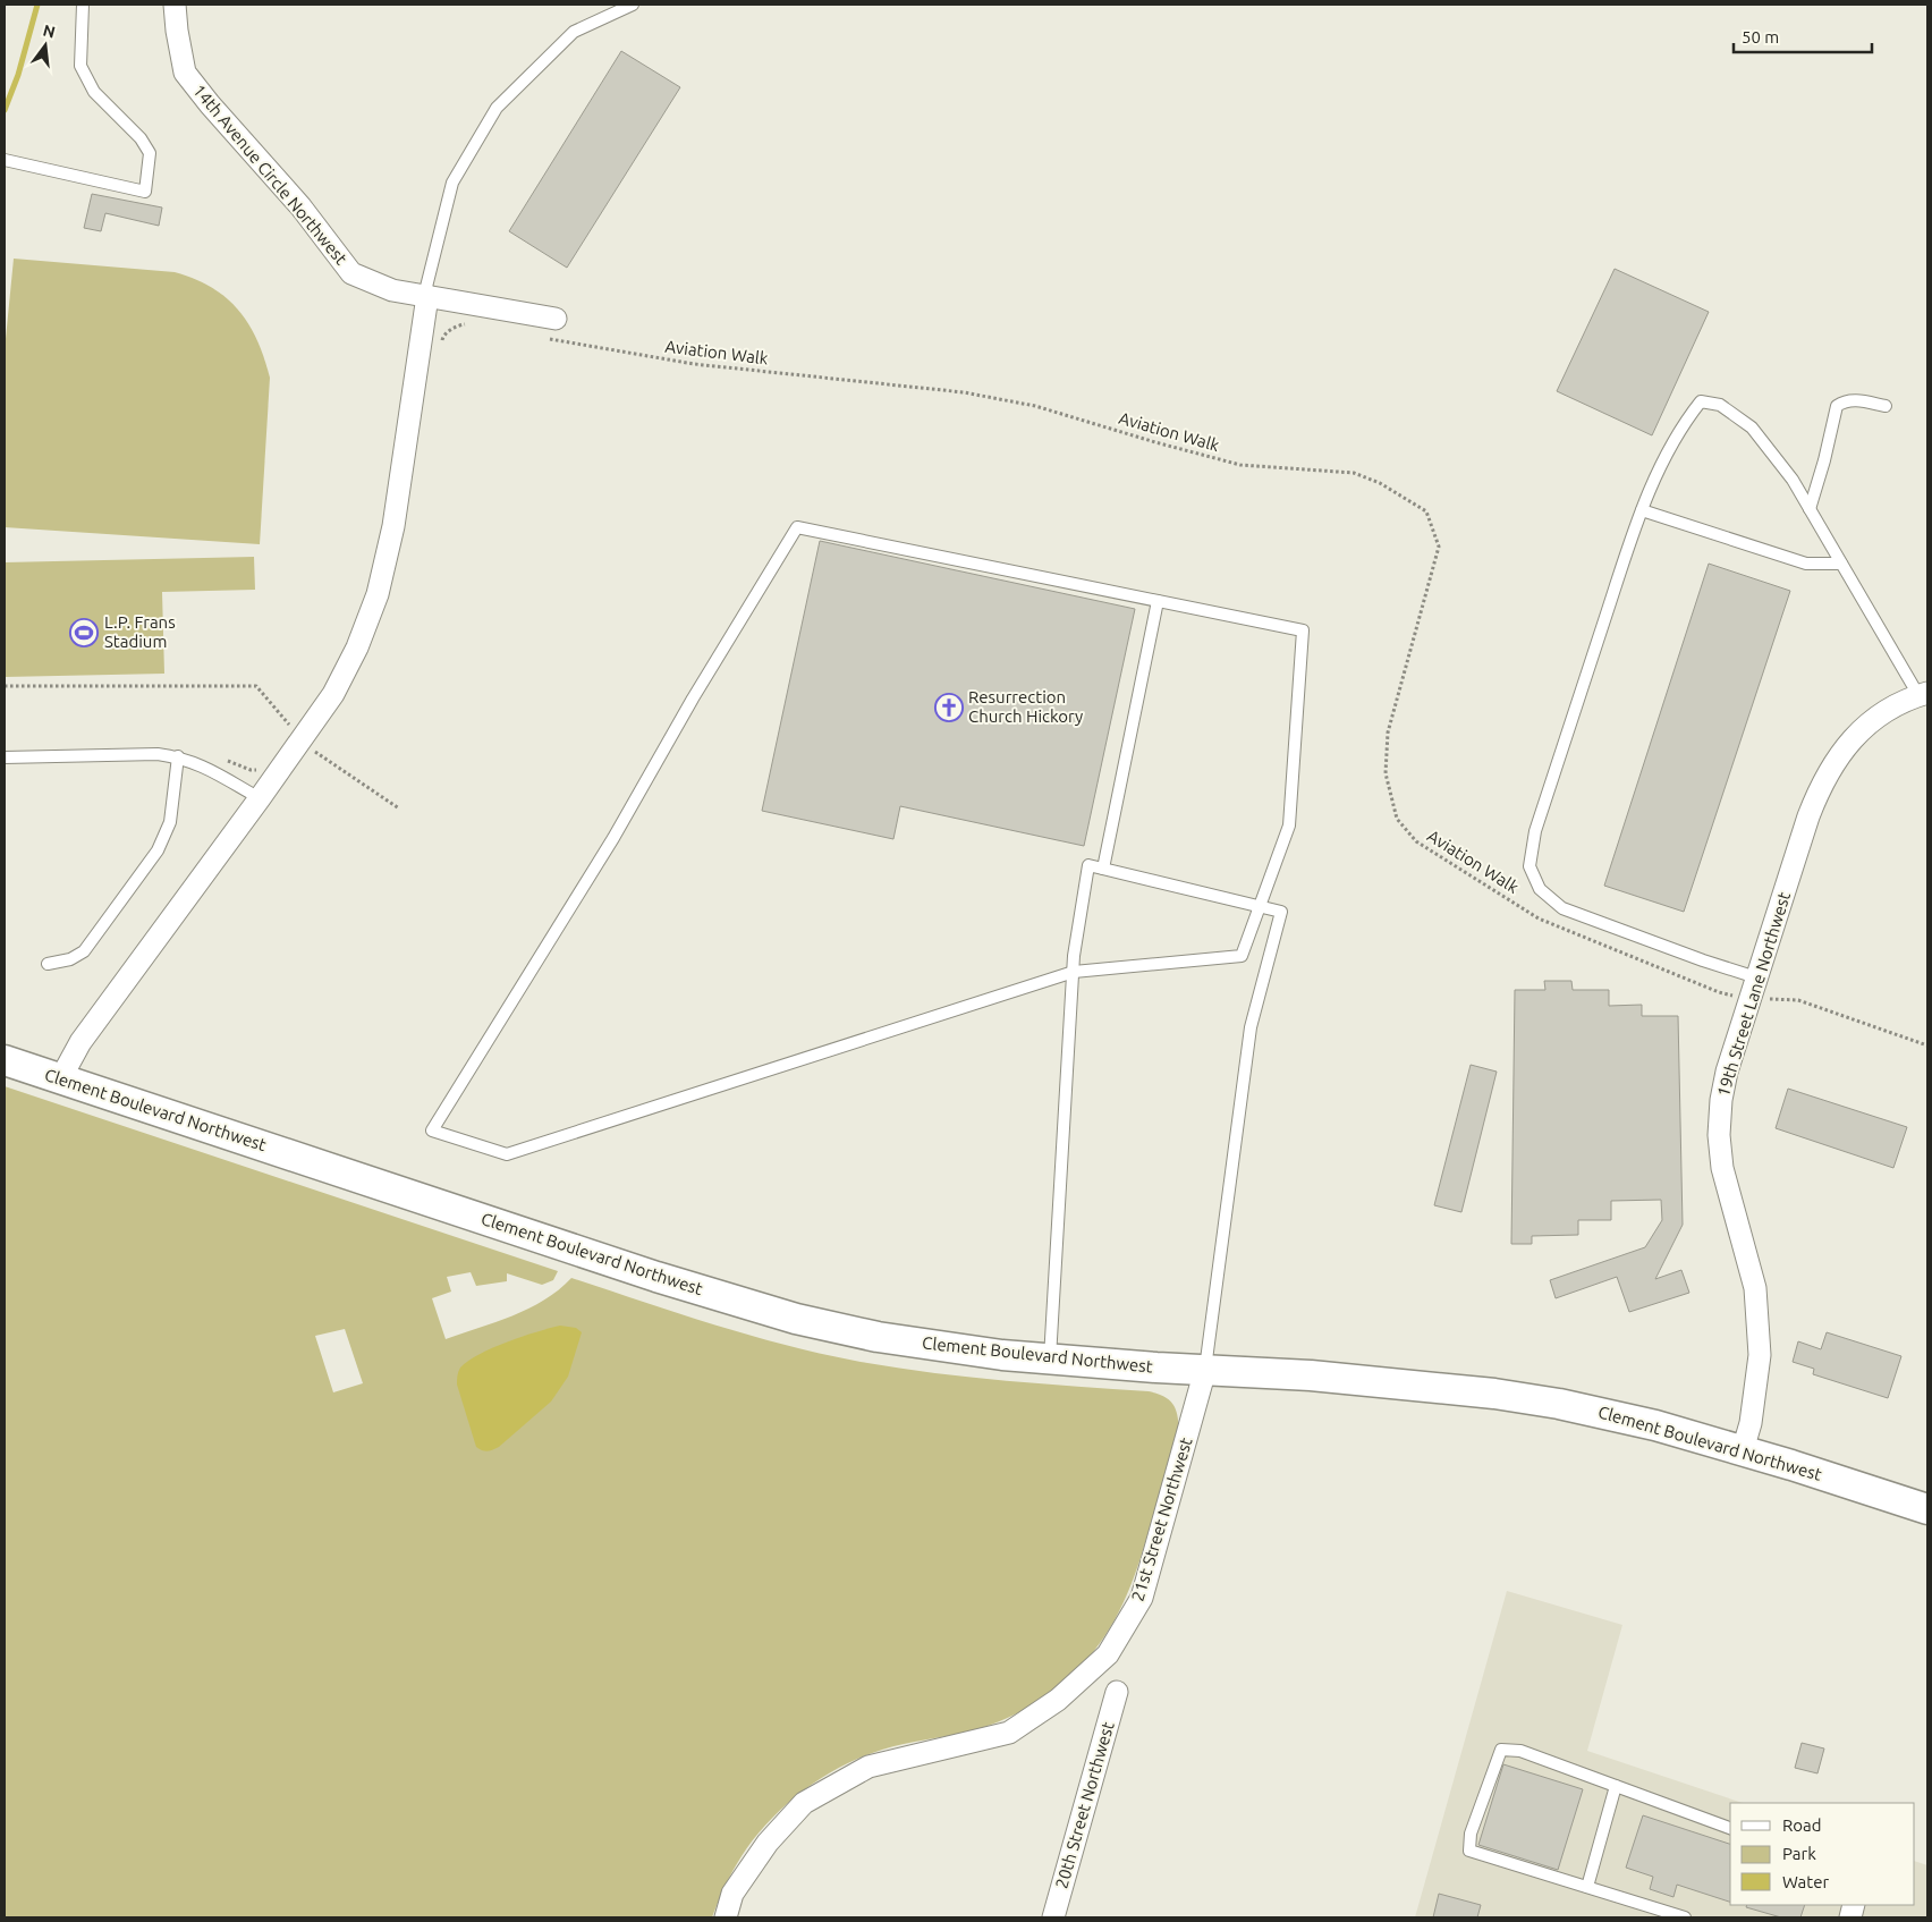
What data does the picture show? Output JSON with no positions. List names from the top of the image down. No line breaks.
{"streets":{"street":["14th Avenue Circle Northwest","19th Street Lane Northwest","Clement Boulevard Northwest","21st Street Northwest","20th Street Northwest"],"path":["Aviation Walk"]},"crossings":[["Aviation Walk","19th Street Lane Northwest"],["19th Street Lane Northwest","Clement Boulevard Northwest"],["Clement Boulevard Northwest","21st Street Northwest"]],"places":{"sports":["L.P. Frans Stadium"],"church":["Resurrection Church Hickory"]},"legend":["Road","Park","Water"],"scale_bar":"50 m","north":"top"}
